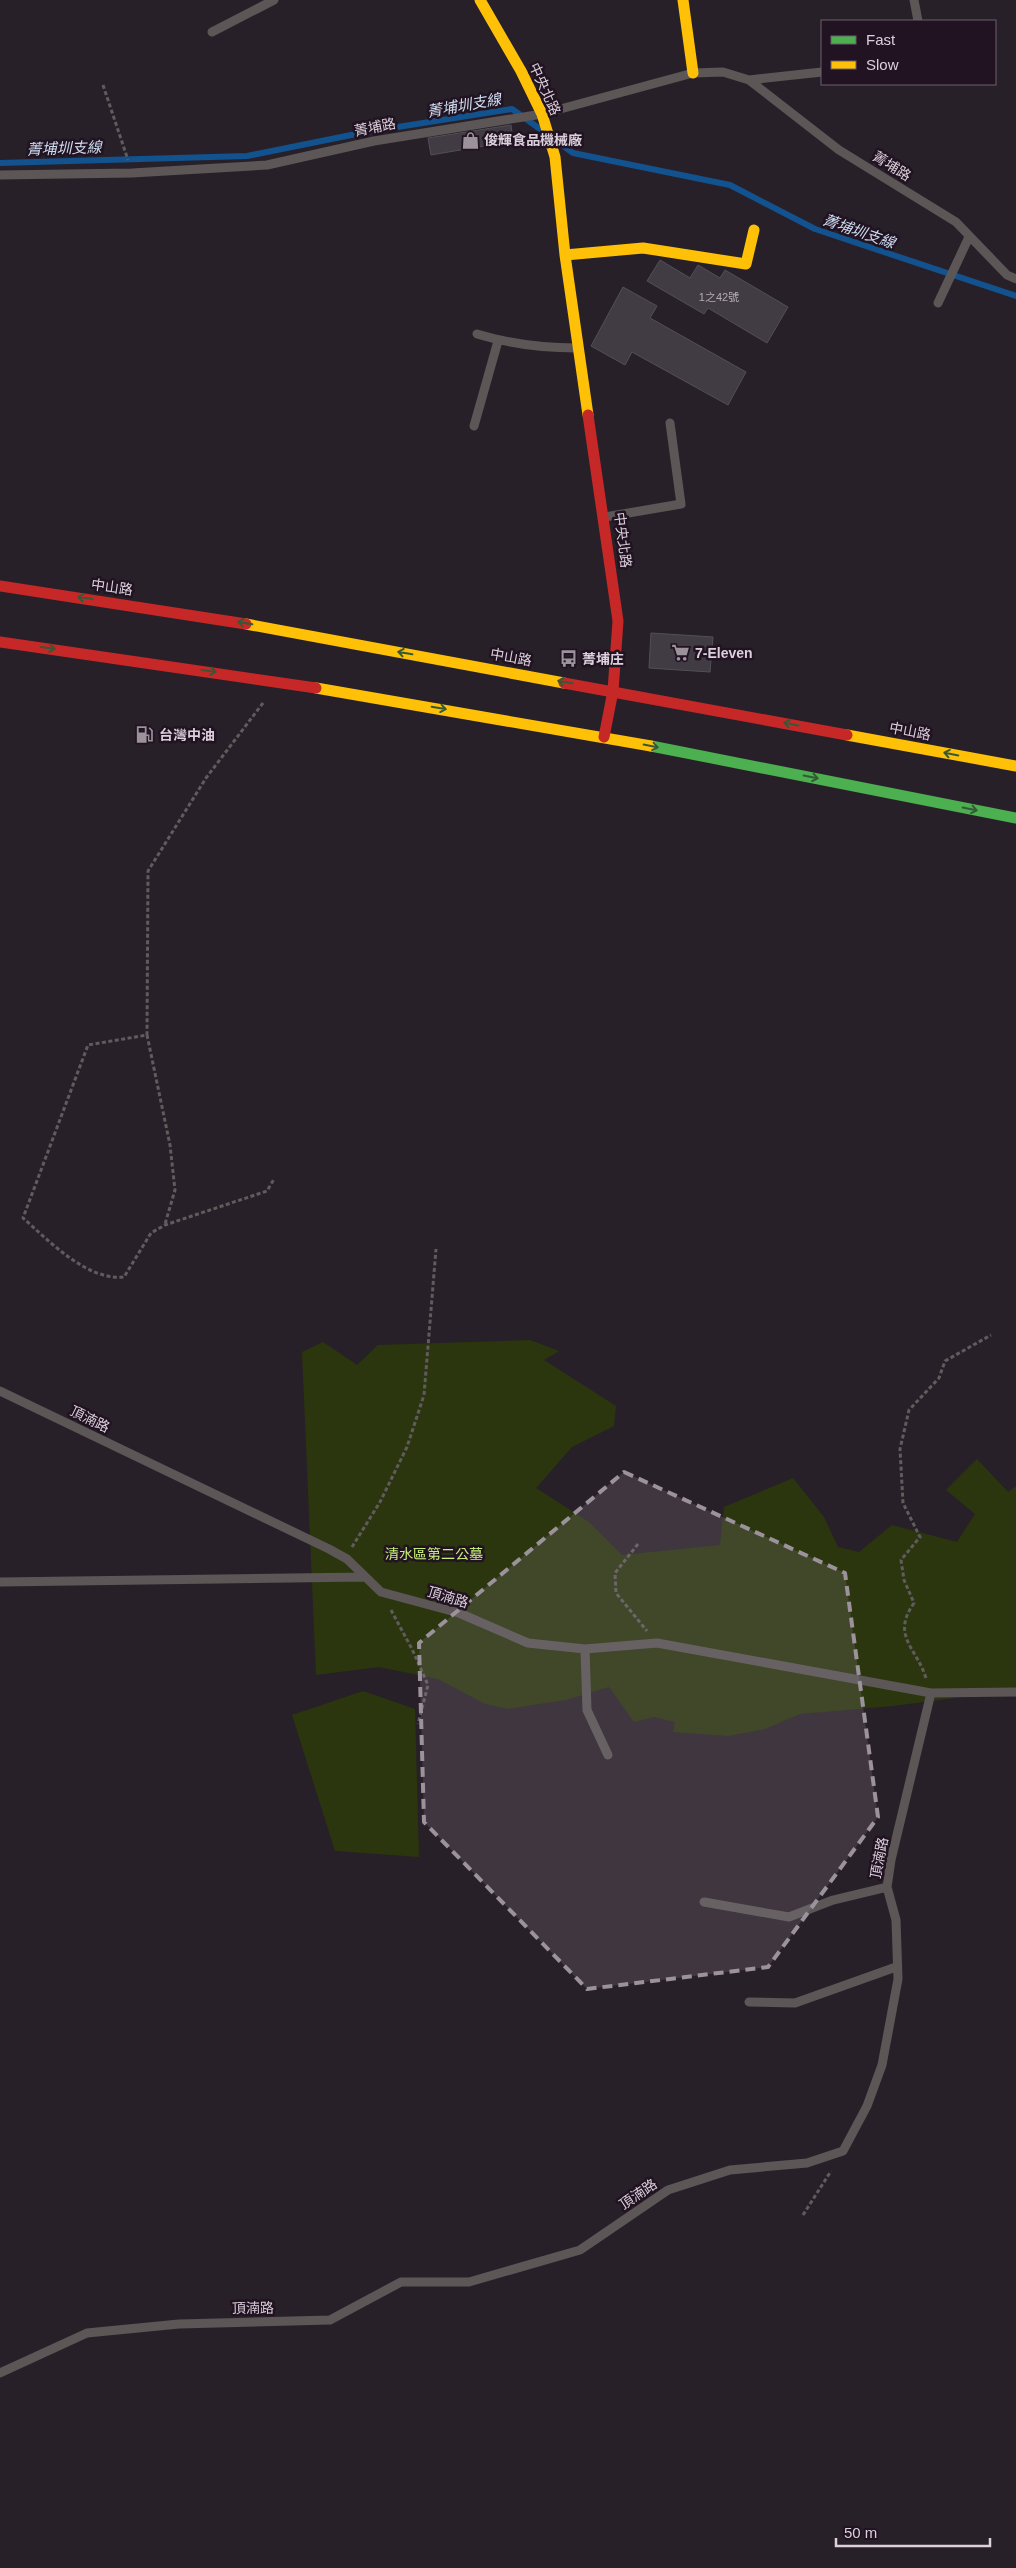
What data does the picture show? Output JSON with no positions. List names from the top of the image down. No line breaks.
{"streets":{"main road":["中央北路","中山路"],"lane":["菁埔路","頂湳路"]},"crossings":[["中央北路","菁埔路"],["中央北路","中山路"]],"water":["菁埔圳支線"],"parks":["清水區第二公墓"],"places":{"shop":["俊輝食品機械廠"],"supermarket":["7-Eleven"],"bus stop":["菁埔庄"],"fuel station":["台灣中油"]},"house_numbers":["1之42號"],"legend":["Fast","Slow"],"scale_bar":"50 m"}
